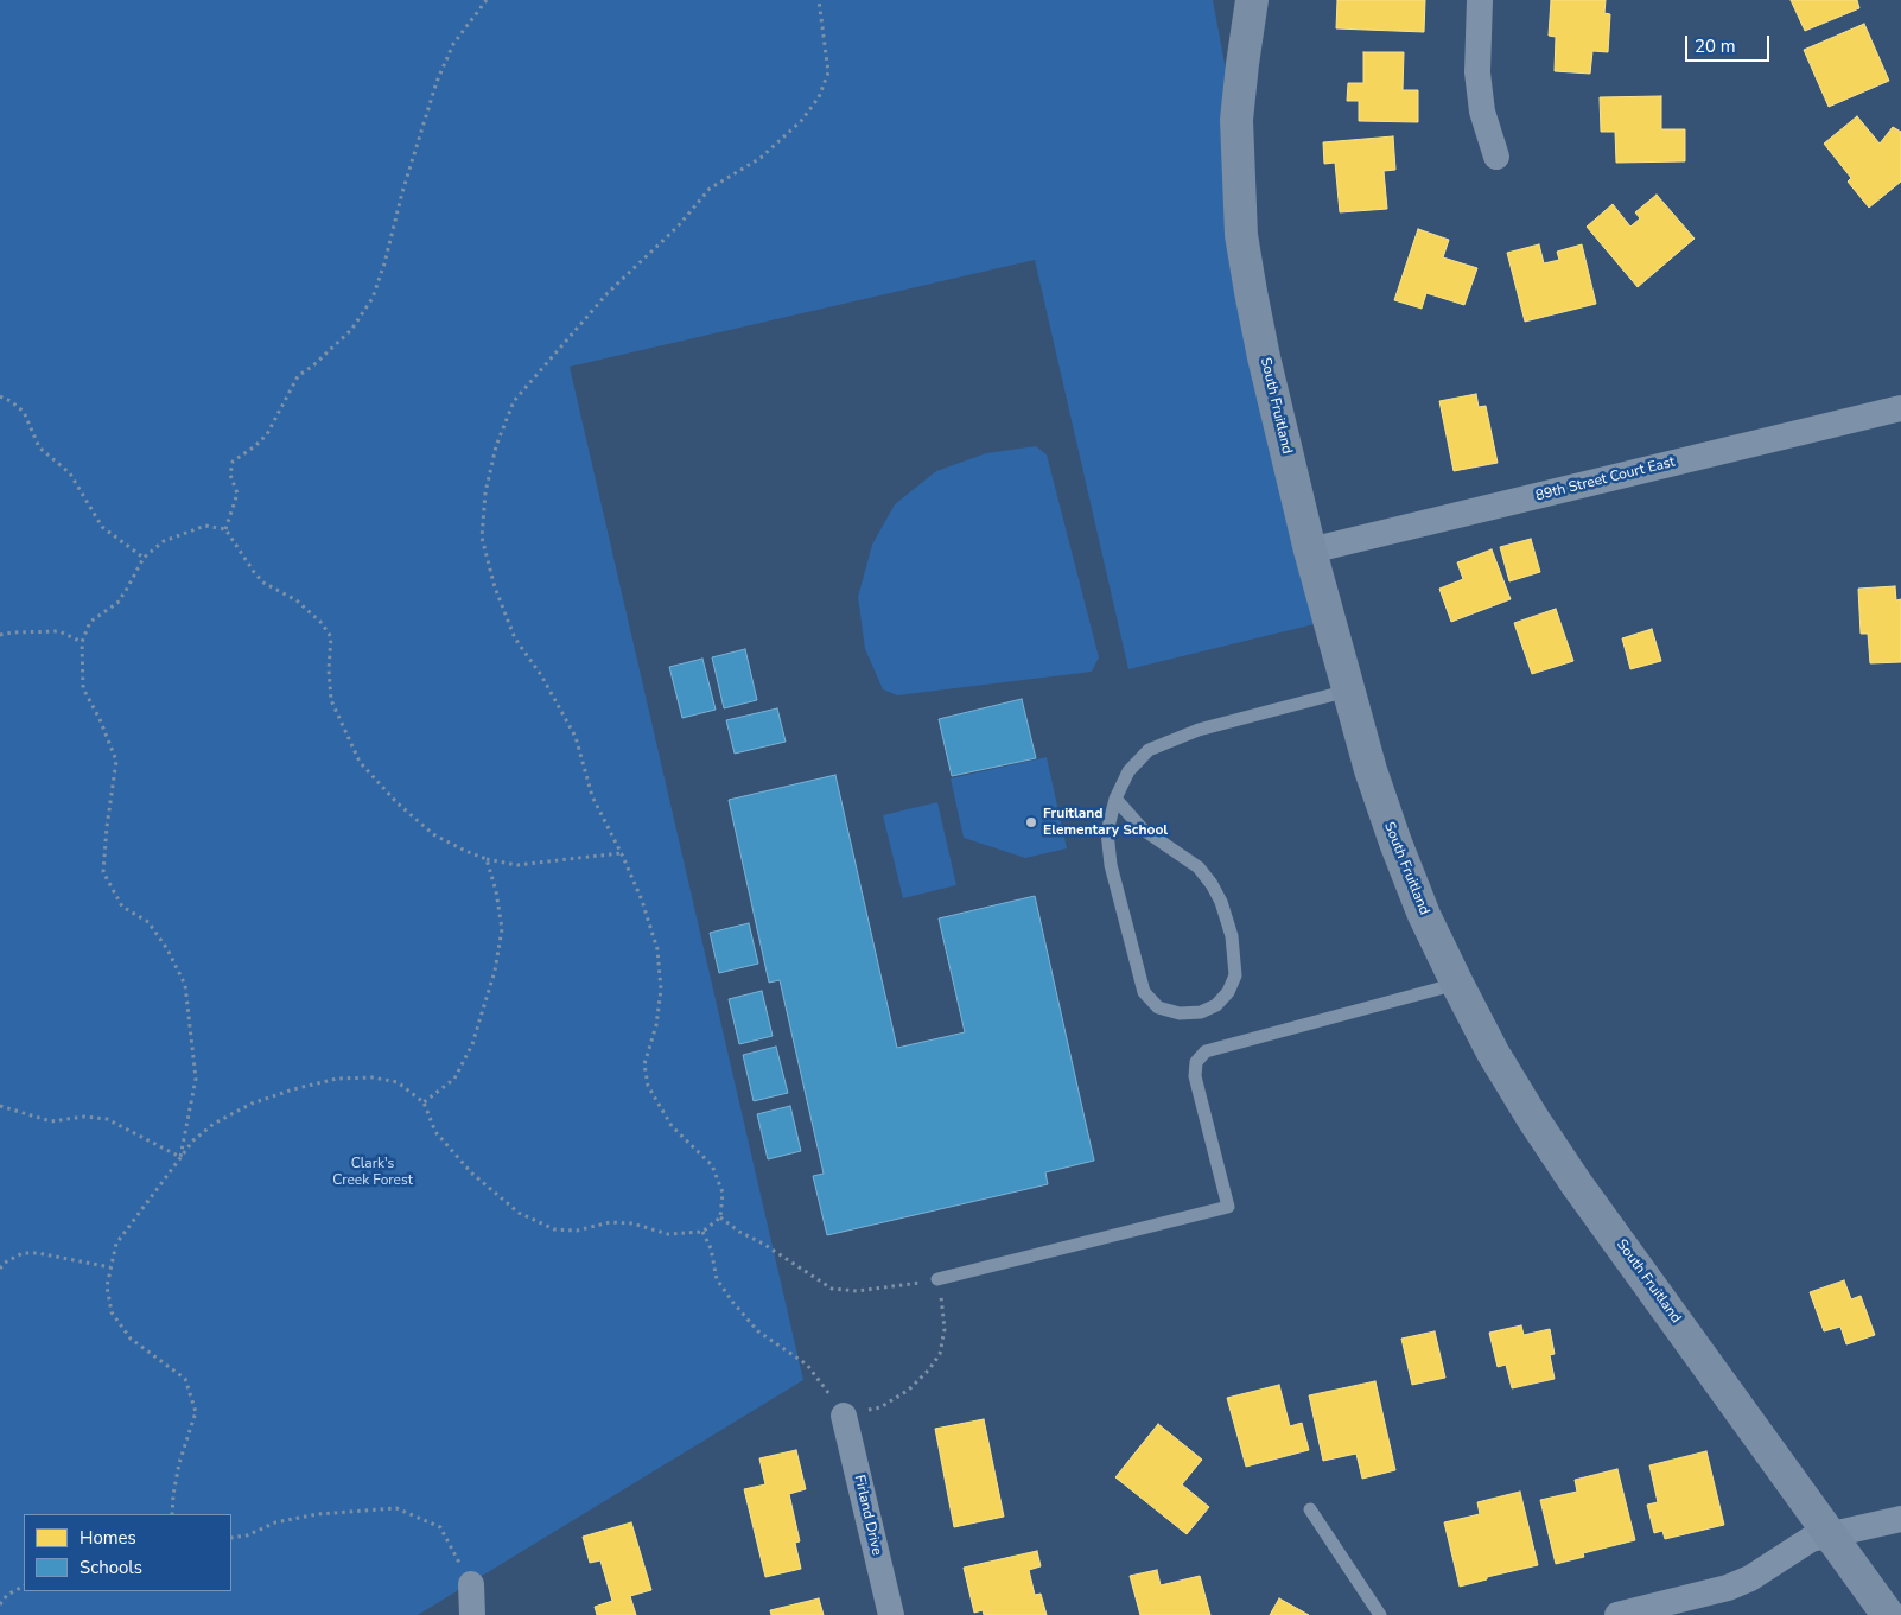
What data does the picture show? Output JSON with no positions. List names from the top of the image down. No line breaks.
{"streets":{"street":["South Fruitland","89th Street Court East","Firland Drive"]},"crossings":[["South Fruitland","89th Street Court East"]],"parks":["Clark's Creek Forest"],"places":["Fruitland Elementary School"],"legend":["Homes","Schools"],"scale_bar":"20 m"}
